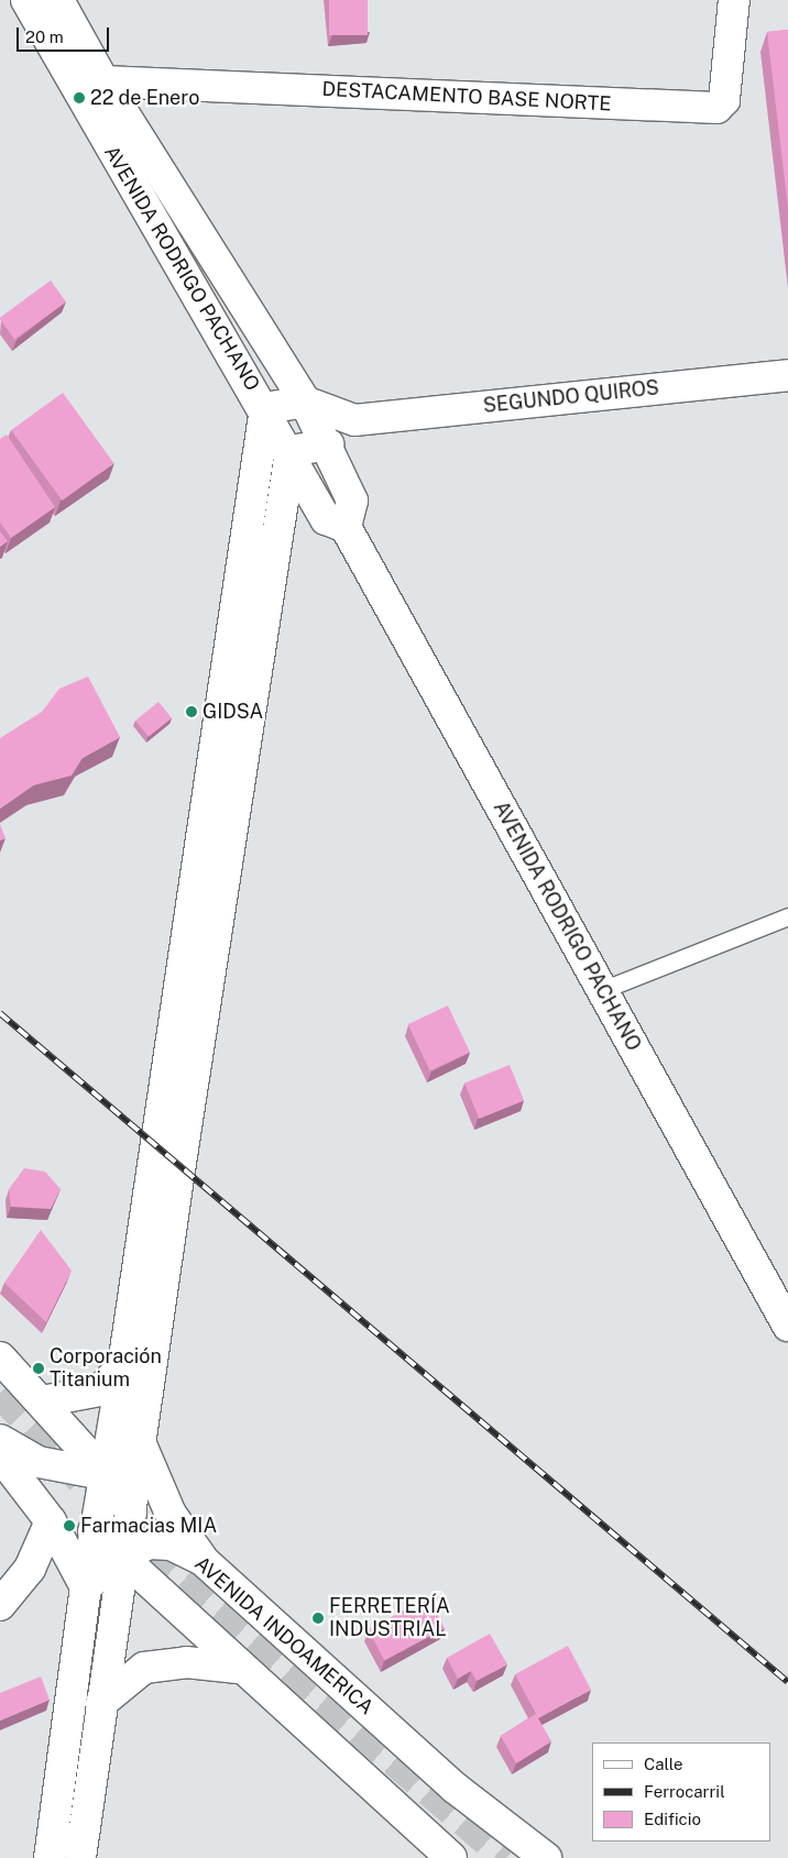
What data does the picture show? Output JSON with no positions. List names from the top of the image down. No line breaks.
{"streets":{"street":["DESTACAMENTO BASE NORTE","AVENIDA RODRIGO PACHANO","SEGUNDO QUIROS","AVENIDA INDOAMERICA"]},"crossings":[["DESTACAMENTO BASE NORTE","AVENIDA RODRIGO PACHANO"]],"places":["22 de Enero","GIDSA","Corporación Titanium","Farmacias MIA","FERRETERÍA INDUSTRIAL"],"legend":["Calle","Ferrocarril","Edificio"],"scale_bar":"20 m"}
